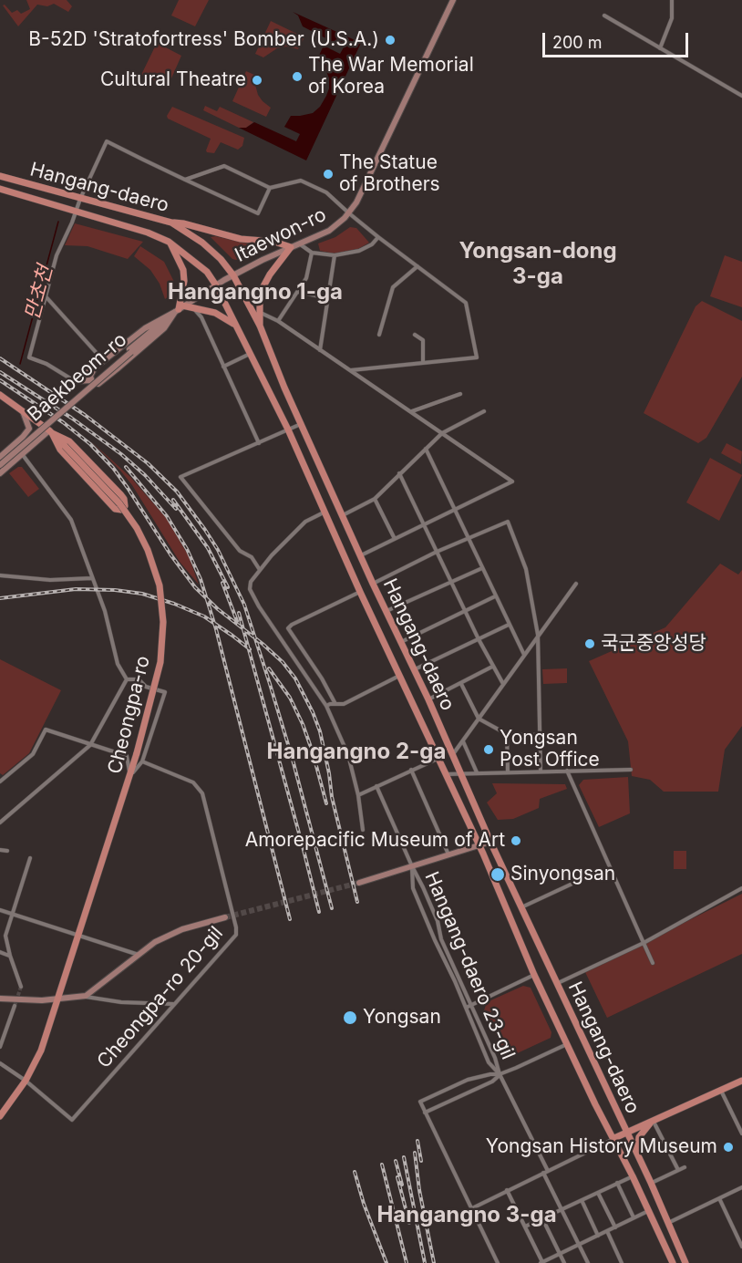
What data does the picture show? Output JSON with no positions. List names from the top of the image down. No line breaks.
{"streets":{"main road":["Hangang-daero","Itaewon-ro","Baekbeom-ro","Cheongpa-ro"],"street":["Hangang-daero 23-gil","Cheongpa-ro 20-gil"]},"crossings":[["Hangang-daero","Itaewon-ro"],["Hangang-daero","Baekbeom-ro"],["Hangang-daero","Hangang-daero 23-gil"],["Itaewon-ro","Baekbeom-ro"],["Cheongpa-ro","Cheongpa-ro 20-gil"]],"districts":["Yongsan-dong 3-ga","Hangangno 1-ga","Hangangno 2-ga","Hangangno 3-ga"],"water":["만초천"],"places":["B-52D 'Stratofortress' Bomber (U.S.A.)","The War Memorial of Korea","Cultural Theatre","The Statue of Brothers","국군중앙성당","Yongsan Post Office","Amorepacific Museum of Art","Sinyongsan","Yongsan","Yongsan History Museum"],"scale_bar":"200 m"}
